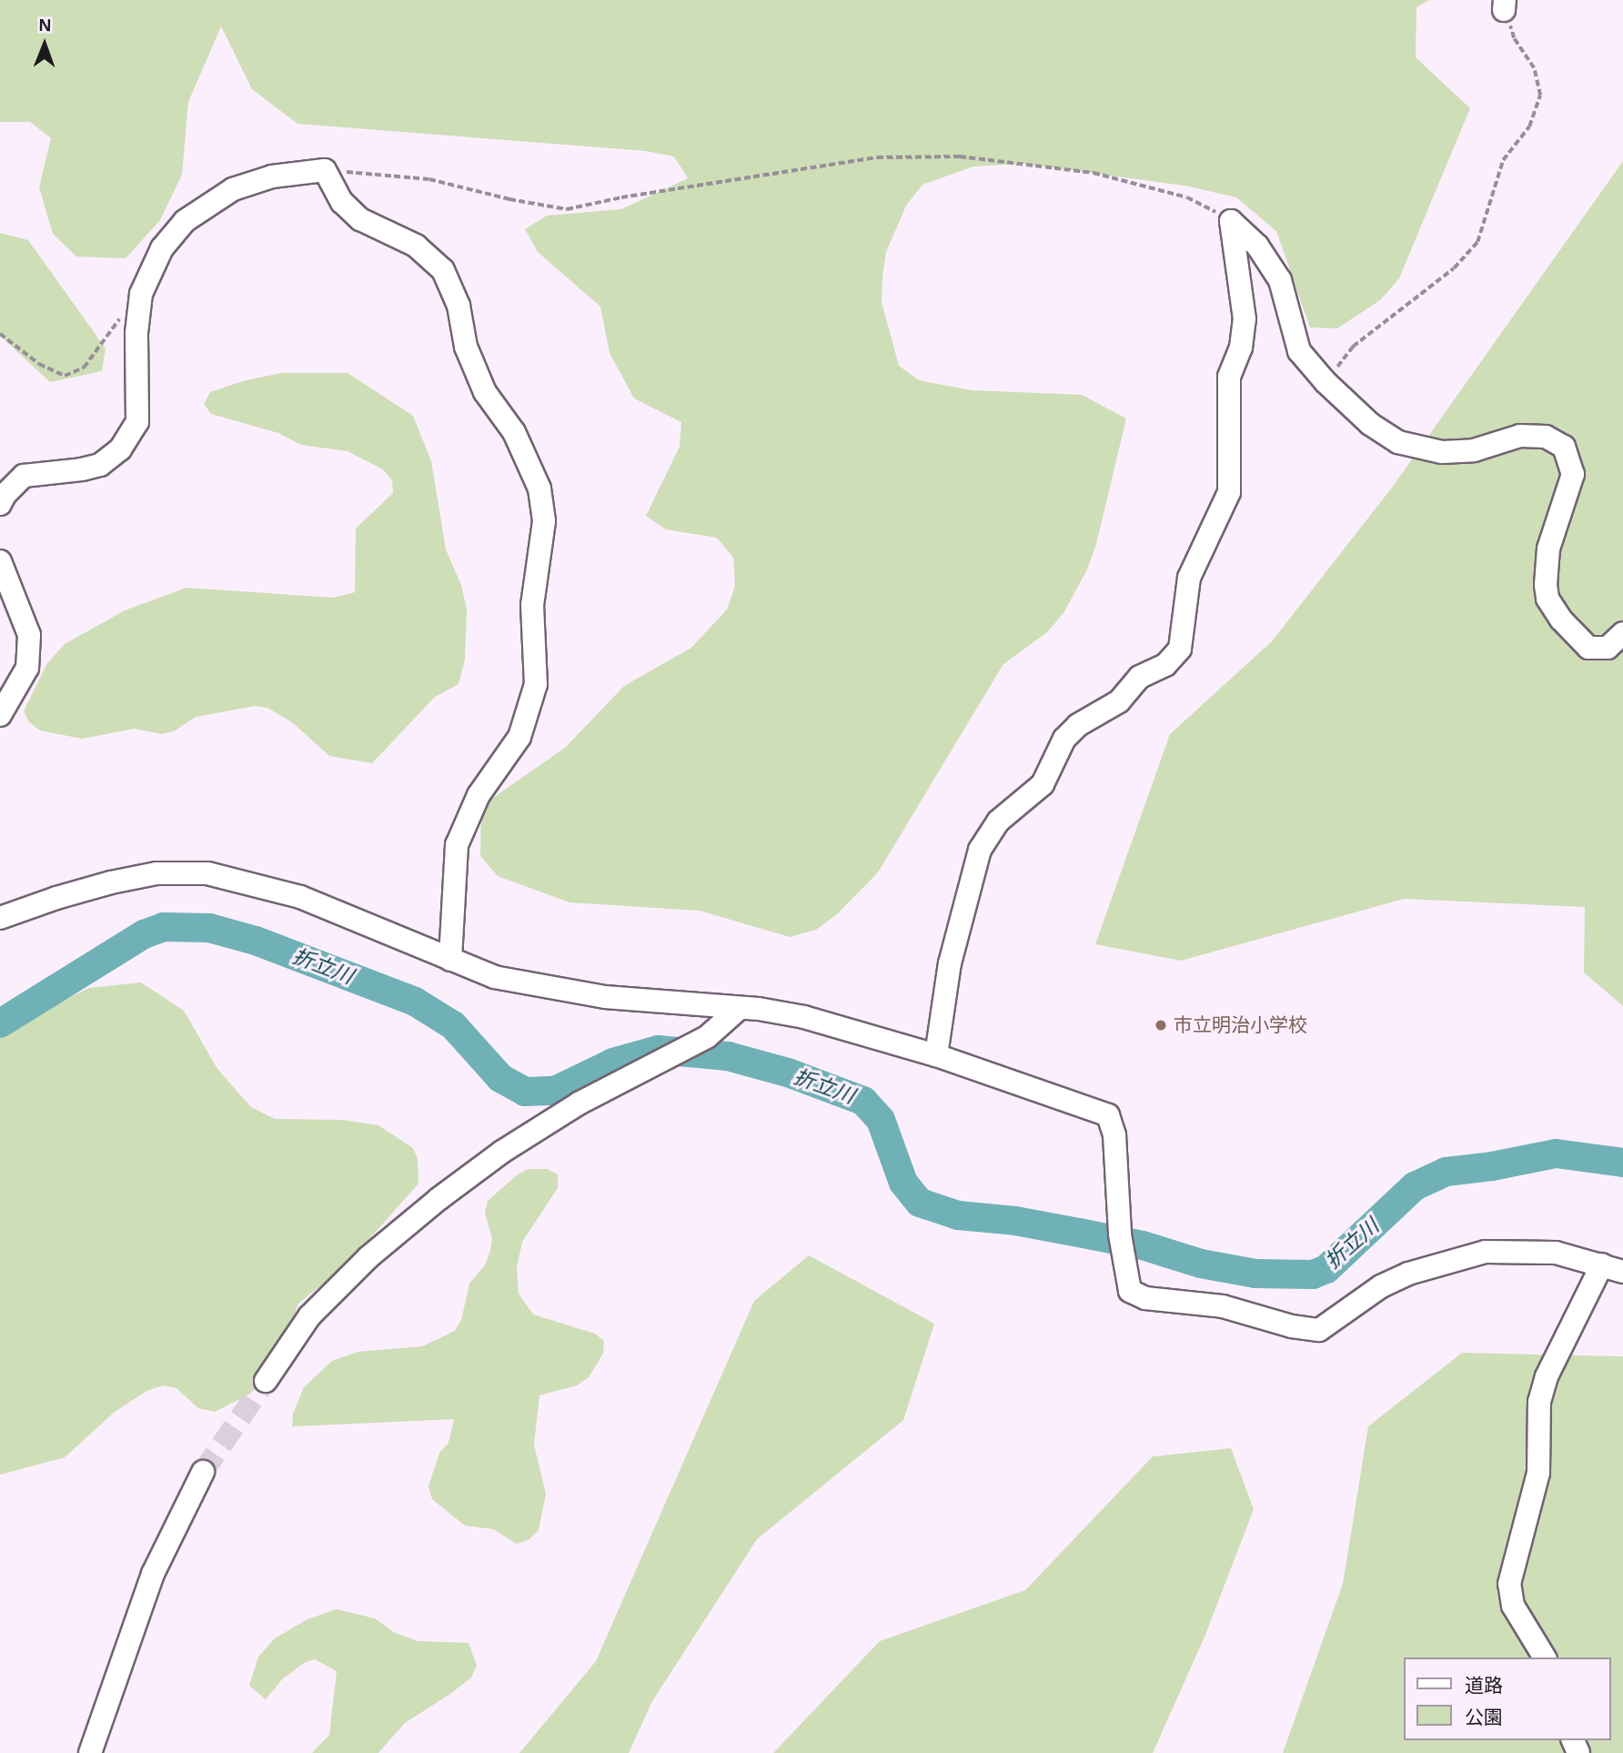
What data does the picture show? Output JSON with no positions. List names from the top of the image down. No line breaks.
{"water":["折立川"],"places":["市立明治小学校"],"legend":["道路","公園"],"north":"top"}
